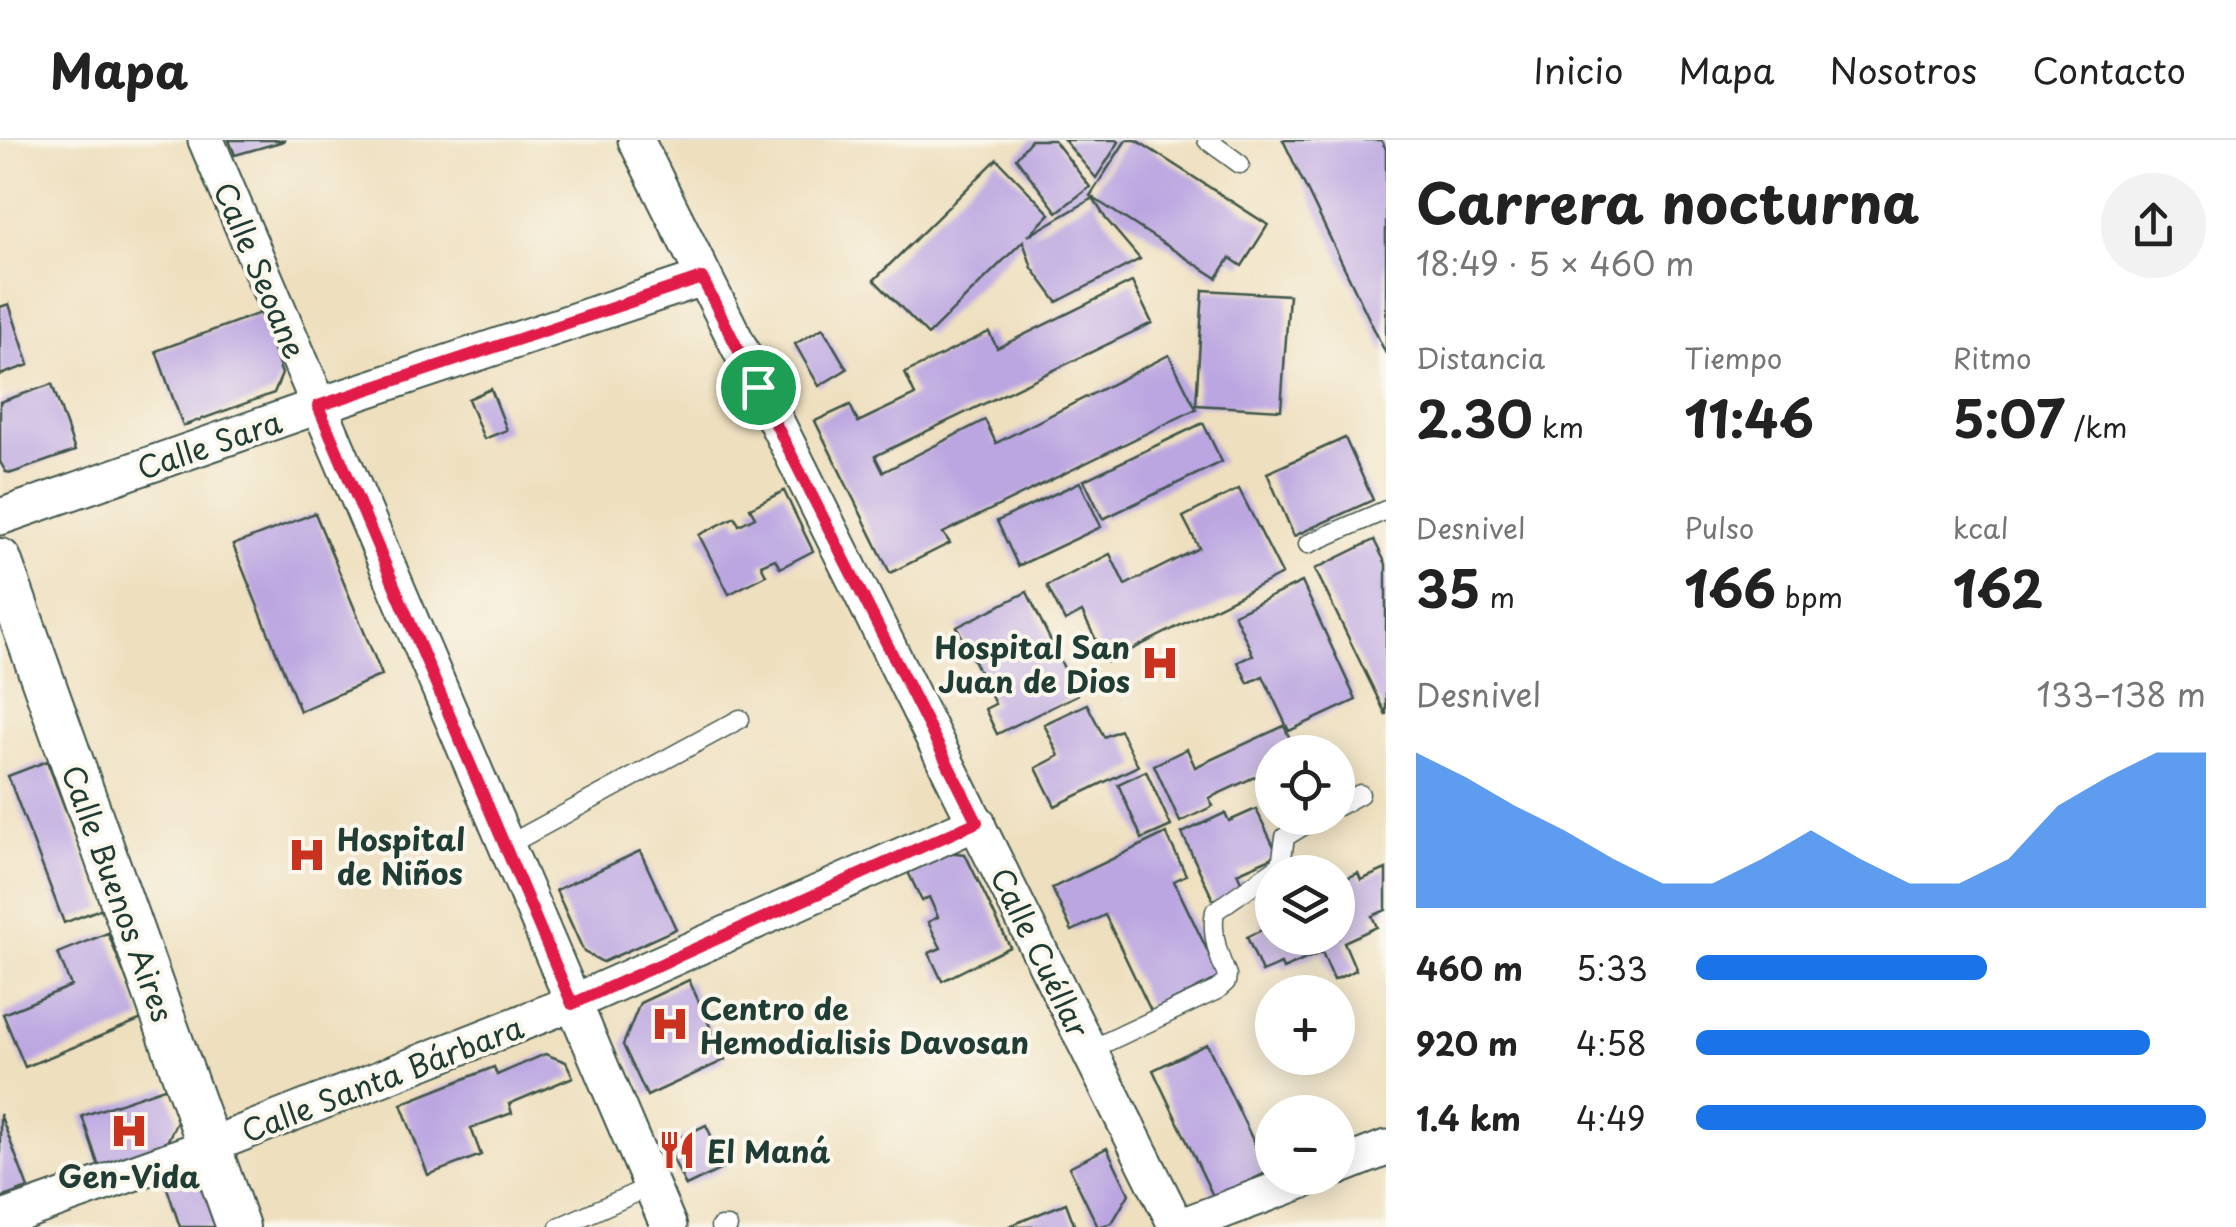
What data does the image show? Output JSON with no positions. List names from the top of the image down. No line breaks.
{"streets":{"street":["Calle Seoane","Calle Sara","Calle Buenos Aires","Calle Cuéllar","Calle Santa Bárbara"]},"crossings":[["Calle Seoane","Calle Sara"],["Calle Seoane","Calle Santa Bárbara"],["Calle Sara","Calle Cuéllar"],["Calle Buenos Aires","Calle Santa Bárbara"],["Calle Cuéllar","Calle Santa Bárbara"]],"places":{"hospital":["Hospital San Juan de Dios","Hospital de Niños","Centro de Hemodialisis Davosan","Gen-Vida"],"restaurant":["El Maná"]},"page":{"header":"Mapa","nav":["Inicio","Mapa","Nosotros","Contacto"],"heading":["Carrera nocturna","18:49 · 5 × 460 m"],"stats":[["Distancia","2.30 km"],["Tiempo","11:46"],["Ritmo","5:07 /km"],["Desnivel","35 m"],["Pulso","166 bpm"],["kcal","162"]],"chart":["Desnivel","133–138 m"],"map_buttons":["+","−"],"list":[{"name":"460 m","note":"5:33"},{"name":"920 m","note":"4:58"},{"name":"1.4 km","note":"4:49"}]}}
